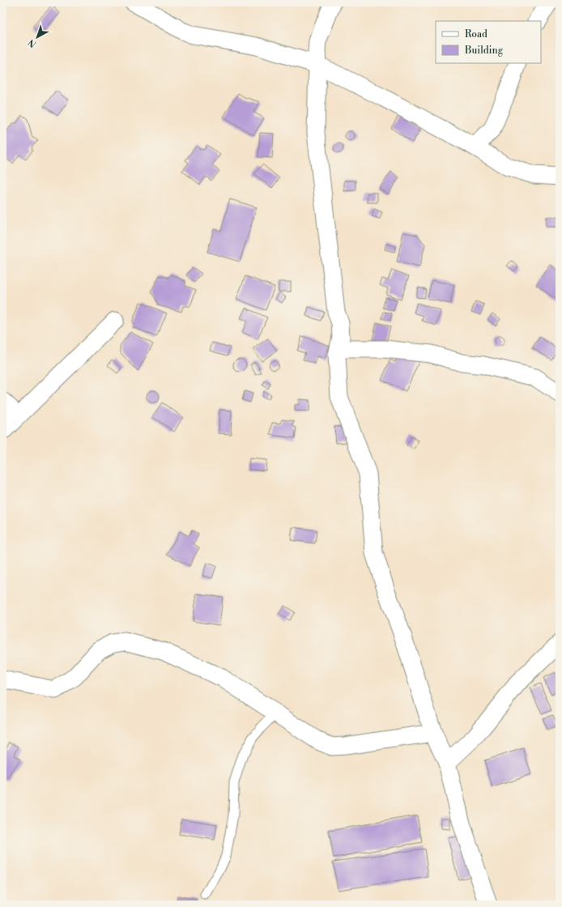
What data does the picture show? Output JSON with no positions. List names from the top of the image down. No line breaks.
{"legend":["Road","Building"],"north":"bottom left"}
